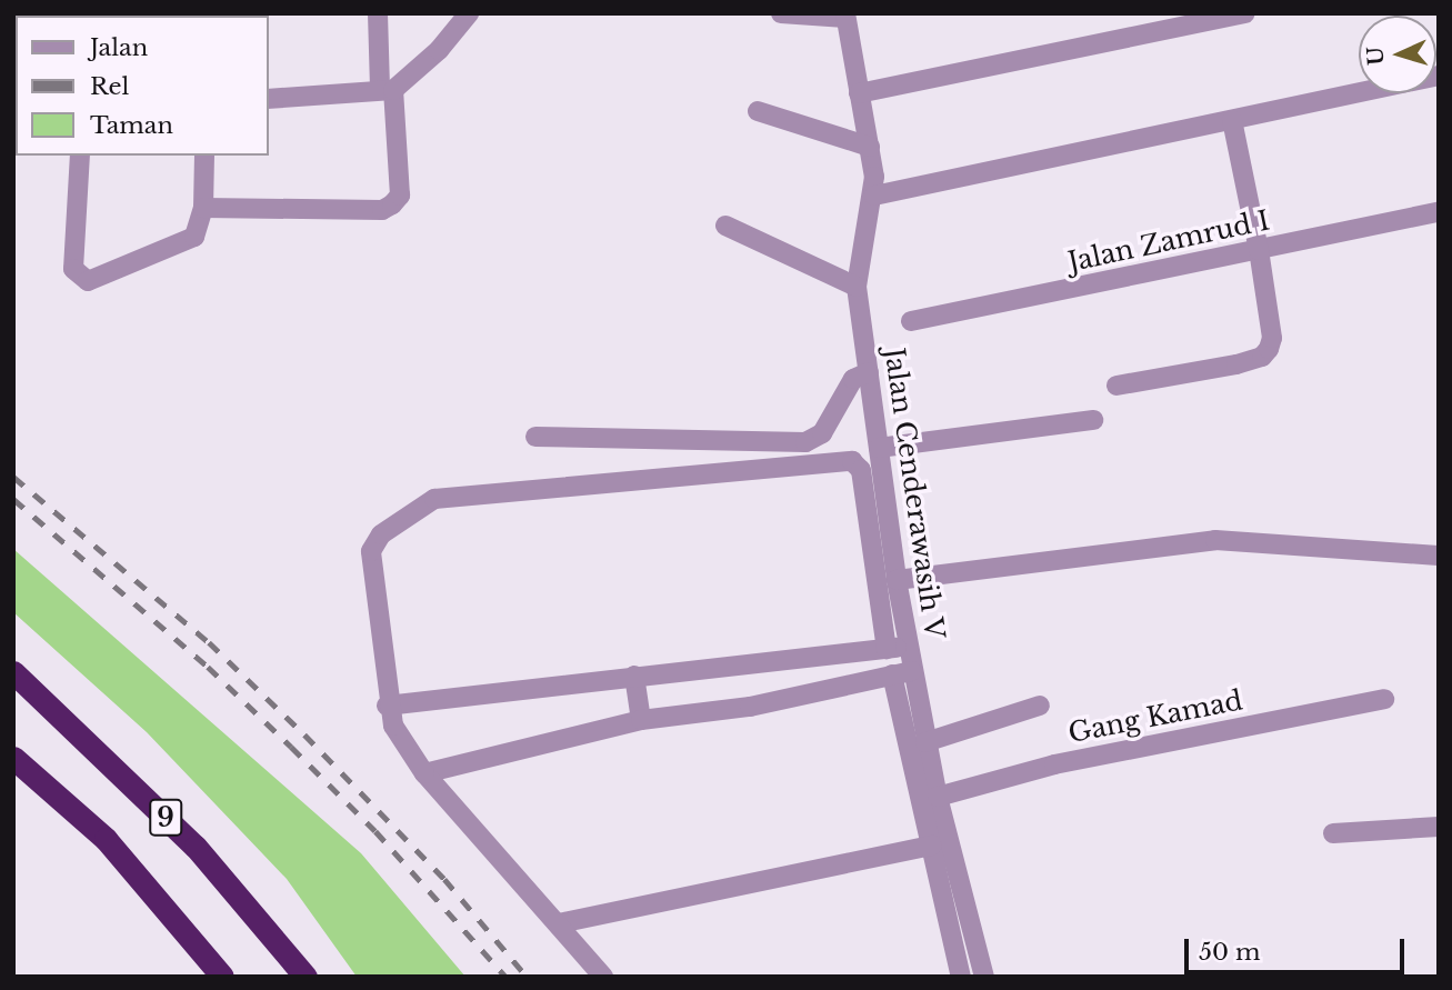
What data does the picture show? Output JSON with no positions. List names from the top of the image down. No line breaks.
{"streets":{"highway":["9"],"street":["Jalan Zamrud I","Jalan Cenderawasih V","Gang Kamad"]},"crossings":[["Jalan Cenderawasih V","Gang Kamad"]],"legend":["Jalan","Rel","Taman"],"scale_bar":"50 m","north":"left"}
